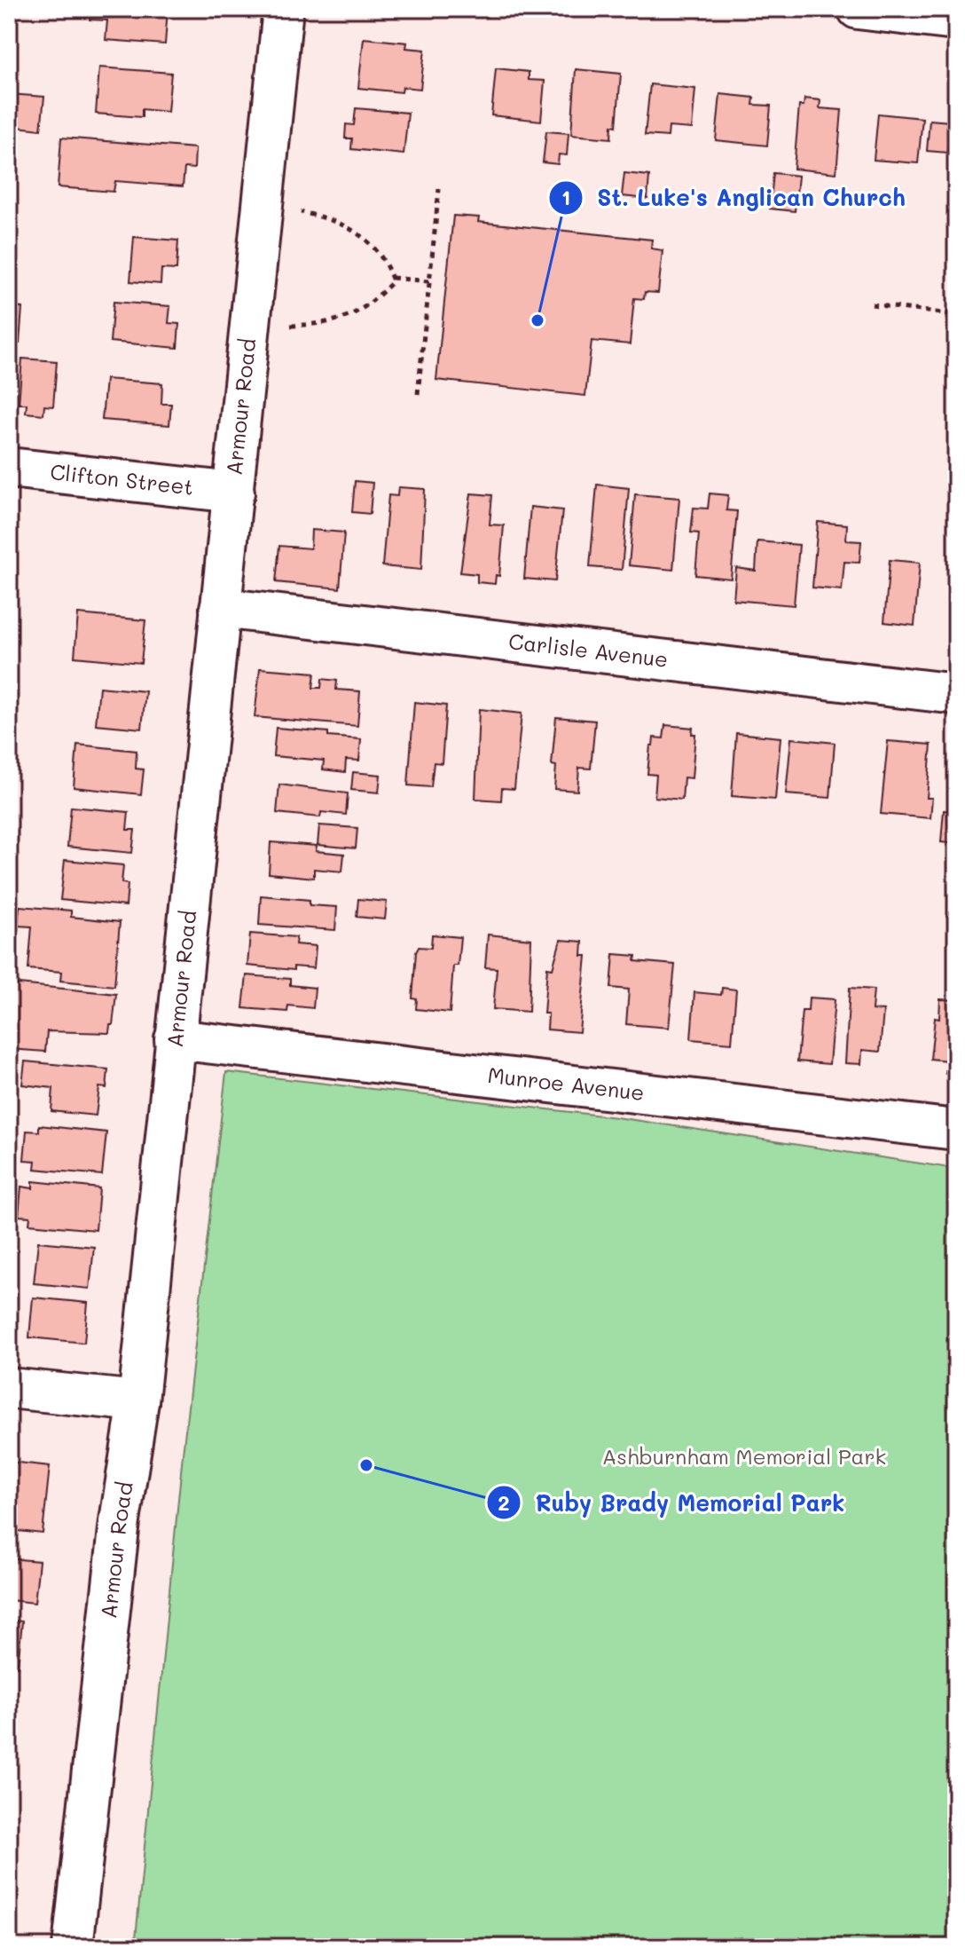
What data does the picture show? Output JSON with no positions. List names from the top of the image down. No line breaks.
{"streets":{"street":["Armour Road","Clifton Street","Carlisle Avenue","Munroe Avenue"]},"crossings":[["Armour Road","Clifton Street"],["Armour Road","Carlisle Avenue"],["Armour Road","Munroe Avenue"]],"parks":["Ashburnham Memorial Park"],"places":["St. Luke's Anglican Church","Ruby Brady Memorial Park"]}
